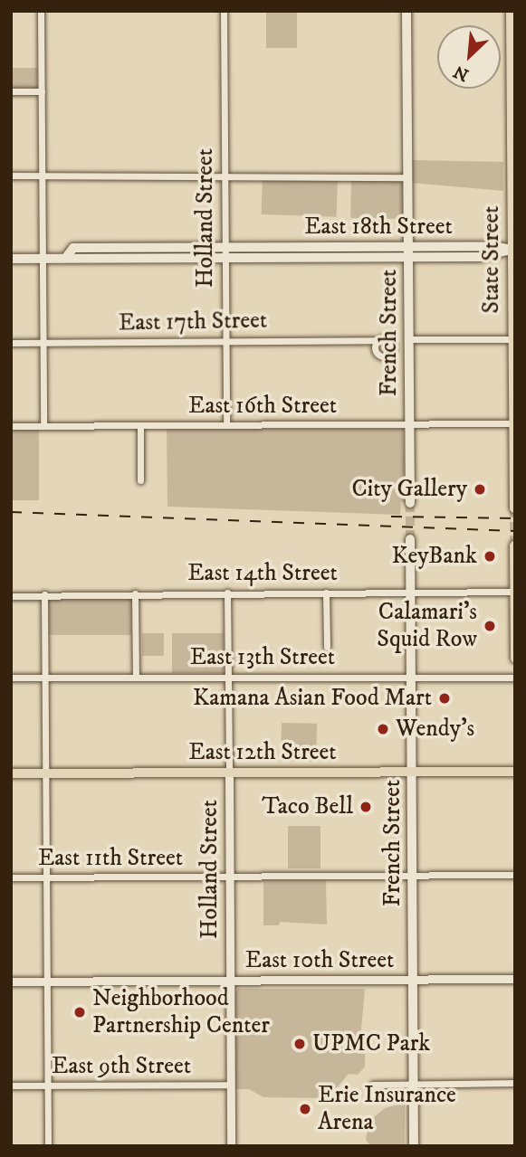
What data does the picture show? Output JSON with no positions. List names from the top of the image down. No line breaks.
{"streets":{"main road":["East 18th Street","State Street","French Street","East 12th Street"],"street":["Holland Street","East 17th Street","East 16th Street","East 14th Street","East 13th Street","East 11th Street","East 10th Street","East 9th Street"]},"crossings":[["Holland Street","East 18th Street"],["Holland Street","East 17th Street"],["Holland Street","East 16th Street"],["Holland Street","East 14th Street"],["Holland Street","East 13th Street"],["Holland Street","East 12th Street"],["Holland Street","East 11th Street"],["Holland Street","East 10th Street"],["Holland Street","East 9th Street"],["East 18th Street","State Street"],["East 18th Street","French Street"],["State Street","East 16th Street"],["French Street","East 16th Street"],["French Street","East 14th Street"],["French Street","East 13th Street"],["French Street","East 12th Street"],["French Street","East 11th Street"],["French Street","East 10th Street"]],"places":["City Gallery","KeyBank","Calamari's Squid Row","Kamana Asian Food Mart","Wendy's","Taco Bell","Neighborhood Partnership Center","UPMC Park","Erie Insurance Arena"],"north":"bottom left"}
